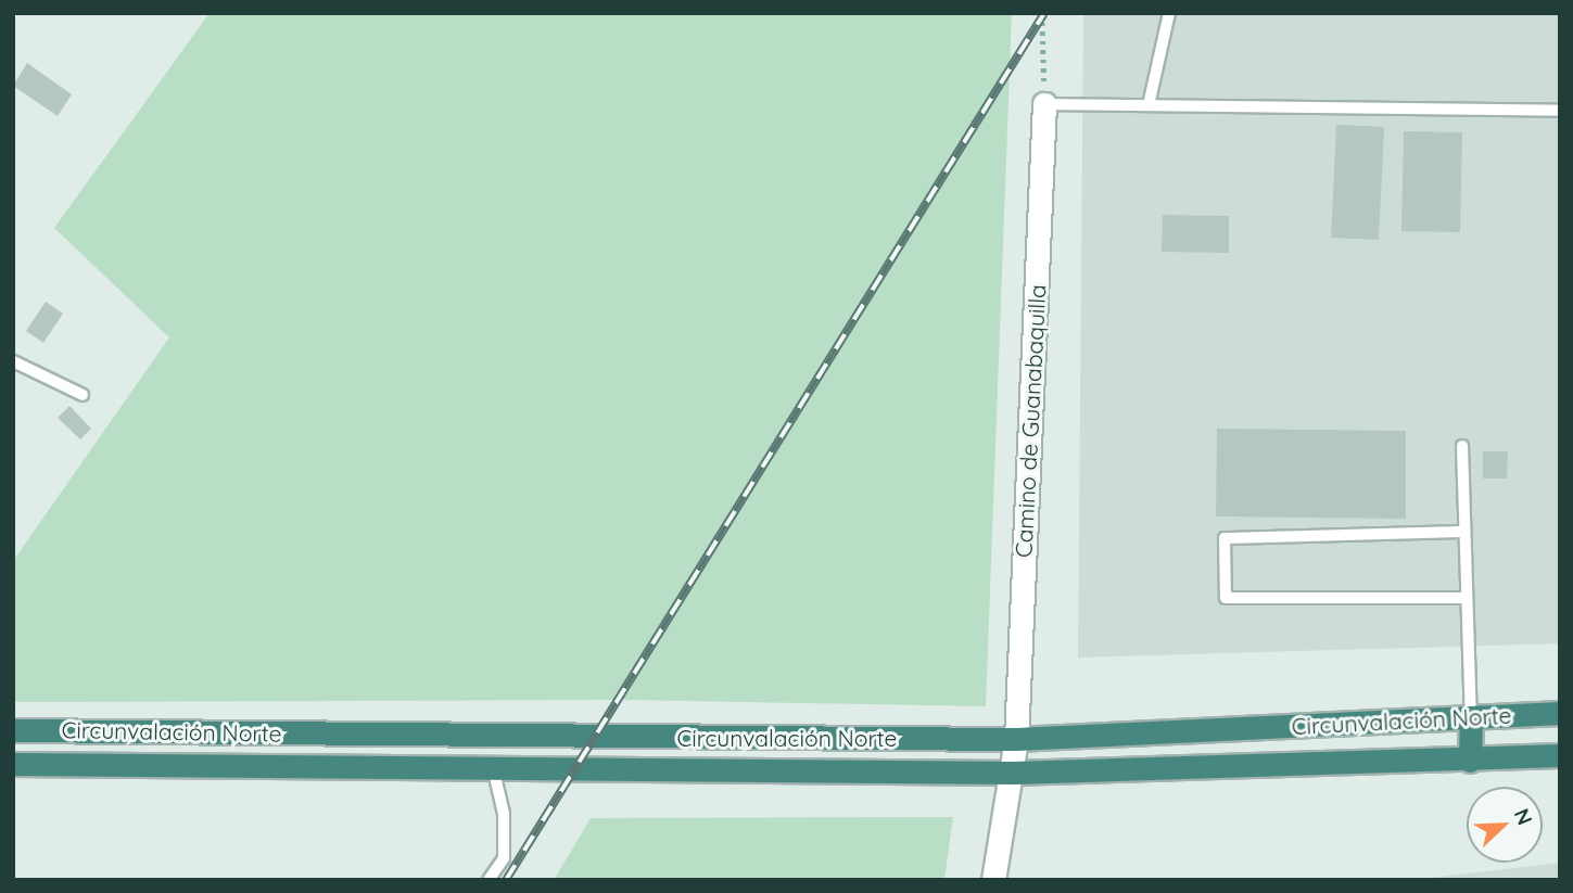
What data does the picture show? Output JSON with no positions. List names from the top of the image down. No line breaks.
{"streets":{"highway":["Circunvalación Norte"],"street":["Camino de Guanabaquilla"]},"crossings":[["Camino de Guanabaquilla","Circunvalación Norte"]],"north":"top right"}
